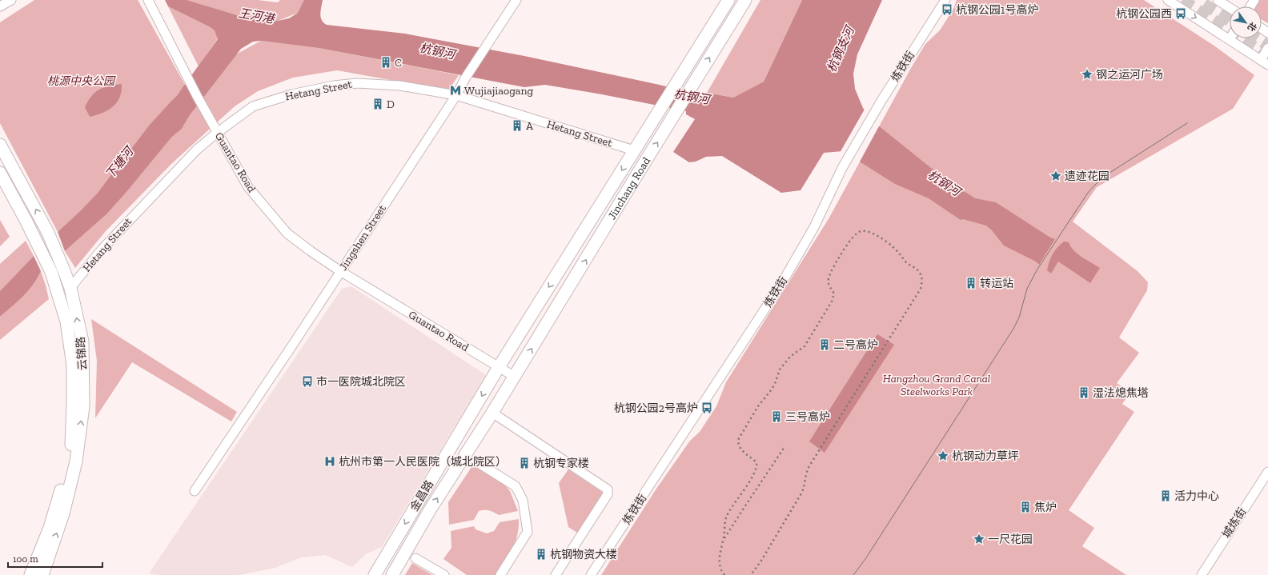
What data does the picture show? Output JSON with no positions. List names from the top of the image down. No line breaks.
{"streets":{"main road":["Jinchang Road","云锦路","金昌路"],"street":["炼铁街","Hetang Street","Guantao Road","Jingshen Street","城炼街"]},"crossings":[["Hetang Street","Guantao Road"],["Hetang Street","Jinchang Road"],["Hetang Street","Jingshen Street"],["Hetang Street","云锦路"],["Guantao Road","Jinchang Road"],["Guantao Road","Jingshen Street"],["Guantao Road","金昌路"],["Jinchang Road","金昌路"]],"water":["王河港","杭钢支河","杭钢河","下塘河"],"parks":["桃源中央公园","Hangzhou Grand Canal Steelworks Park"],"places":{"bus stop":["杭钢公园1号高炉","杭钢公园西","市一医院城北院区","杭钢公园2号高炉"],"building":["C","D","A","转运站","二号高炉","湿法熄焦塔","三号高炉","杭钢专家楼","活力中心","焦炉","杭钢物资大楼"],"place":["钢之运河广场","遗迹花园","杭钢动力草坪","一尺花园"],"metro station":["Wujiajiaogang"],"hospital":["杭州市第一人民医院（城北院区）"]},"scale_bar":"100 m","north":"bottom right"}
